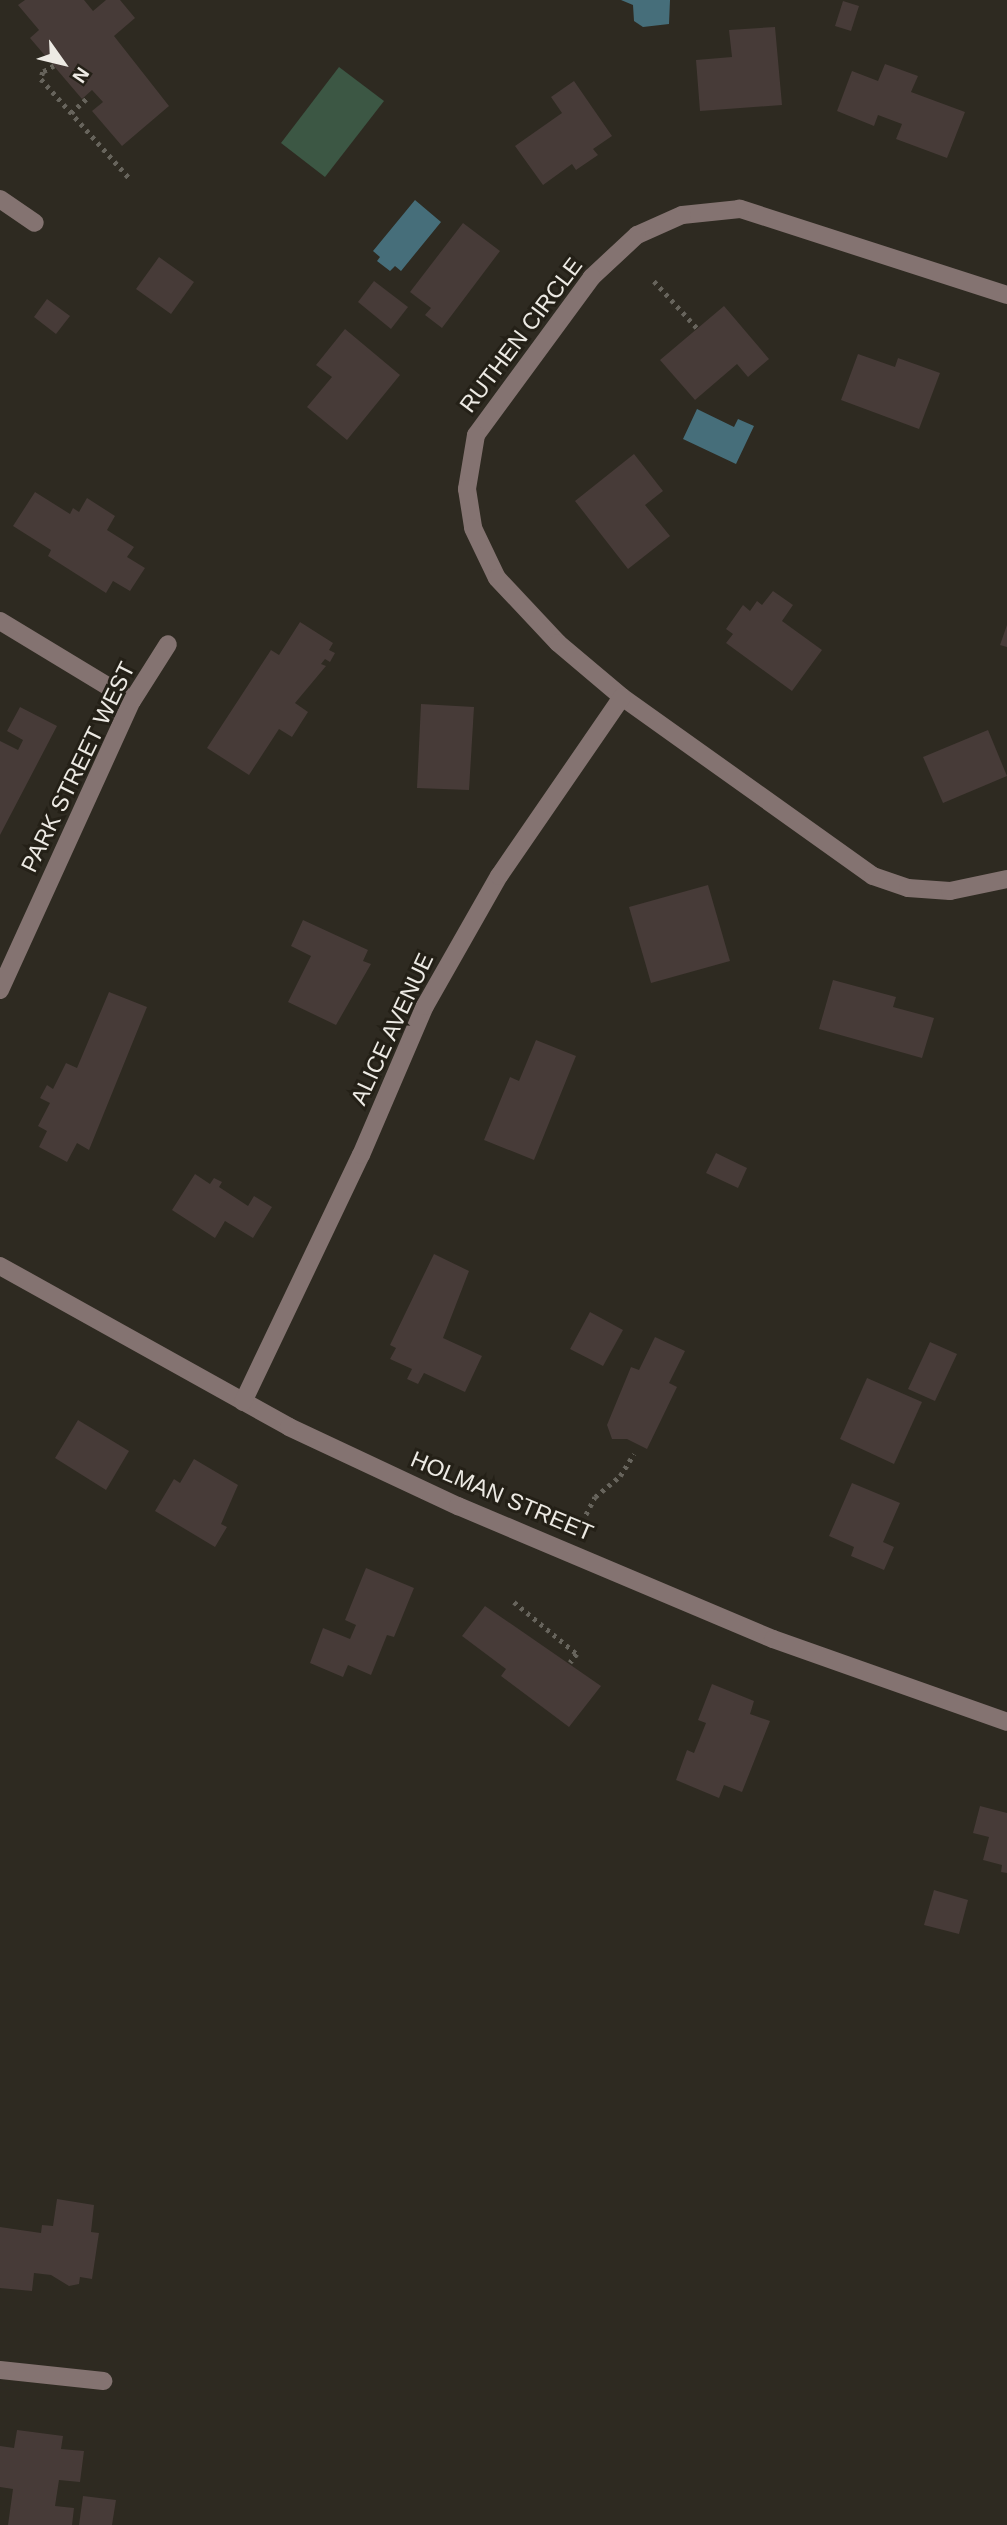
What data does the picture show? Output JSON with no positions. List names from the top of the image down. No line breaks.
{"streets":{"street":["RUTHEN CIRCLE","PARK STREET WEST","ALICE AVENUE","HOLMAN STREET"]},"crossings":[["RUTHEN CIRCLE","ALICE AVENUE"],["ALICE AVENUE","HOLMAN STREET"]],"north":"bottom right"}
